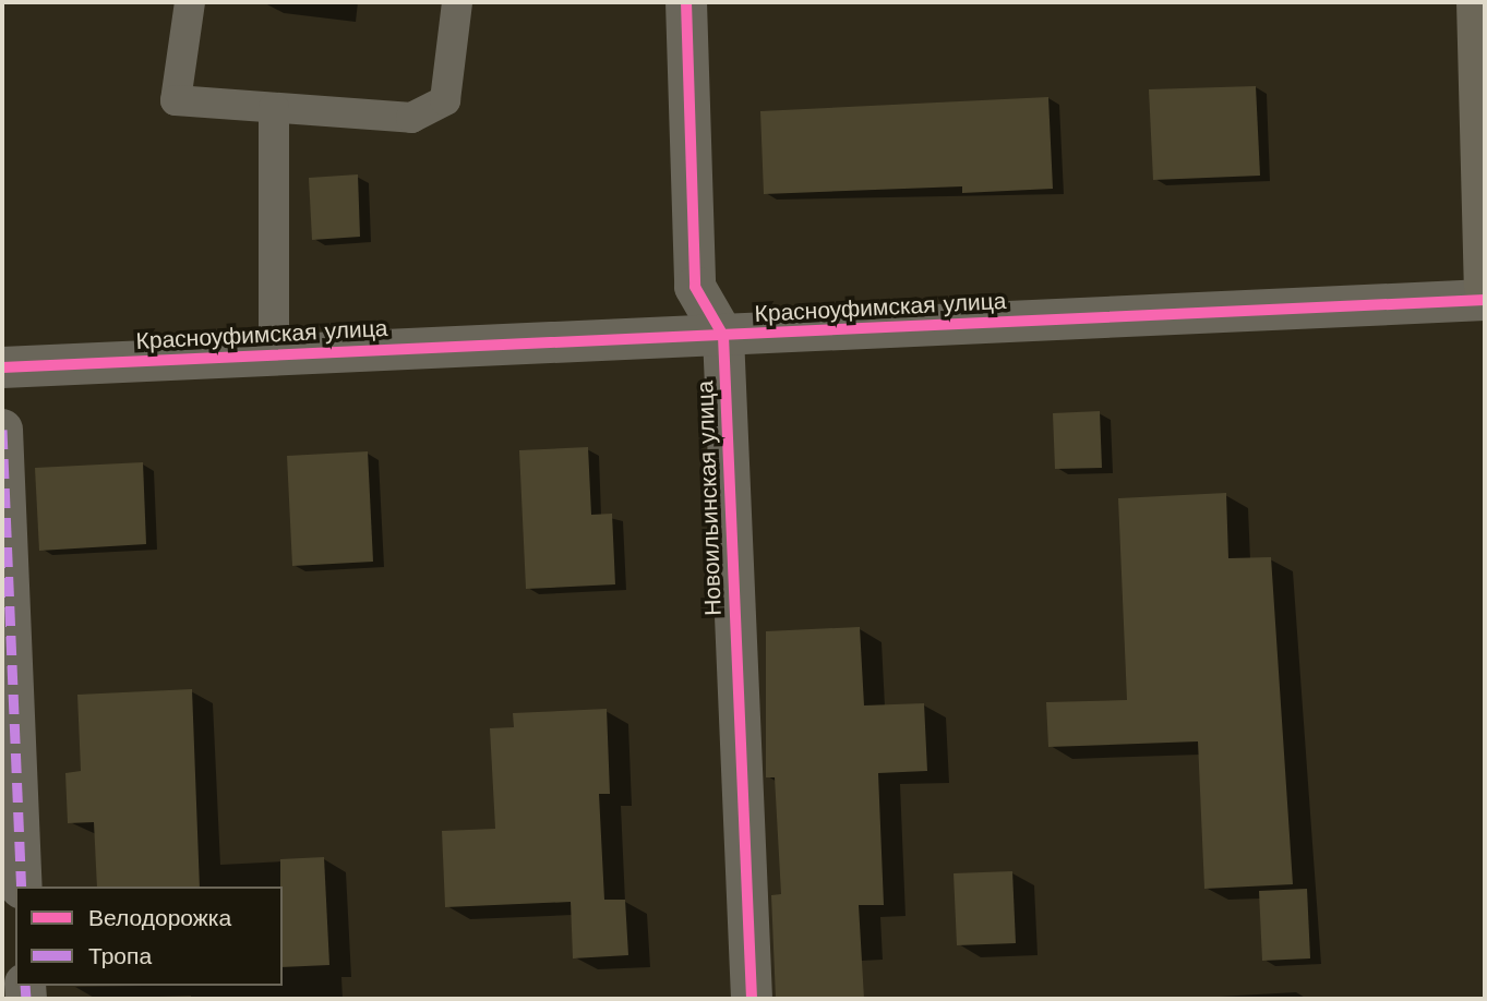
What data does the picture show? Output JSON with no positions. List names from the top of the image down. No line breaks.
{"streets":{"street":["Красноуфимская улица","Новоильинская улица"]},"crossings":[["Красноуфимская улица","Новоильинская улица"]],"legend":["Велодорожка","Тропа"]}
